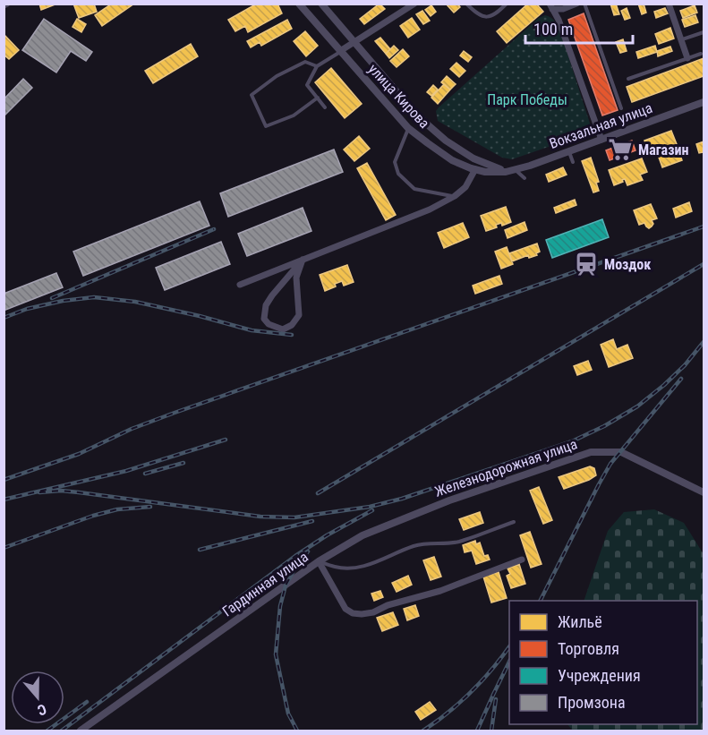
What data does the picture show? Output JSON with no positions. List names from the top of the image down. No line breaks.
{"streets":{"street":["улица Кирова","Вокзальная улица","Железнодорожная улица","Гардинная улица"]},"crossings":[["улица Кирова","Вокзальная улица"],["Железнодорожная улица","Гардинная улица"]],"parks":["Парк Победы"],"places":{"supermarket":["Магазин"],"station":["Моздок"]},"legend":["Жильё","Торговля","Учреждения","Промзона"],"scale_bar":"100 m","north":"bottom"}
